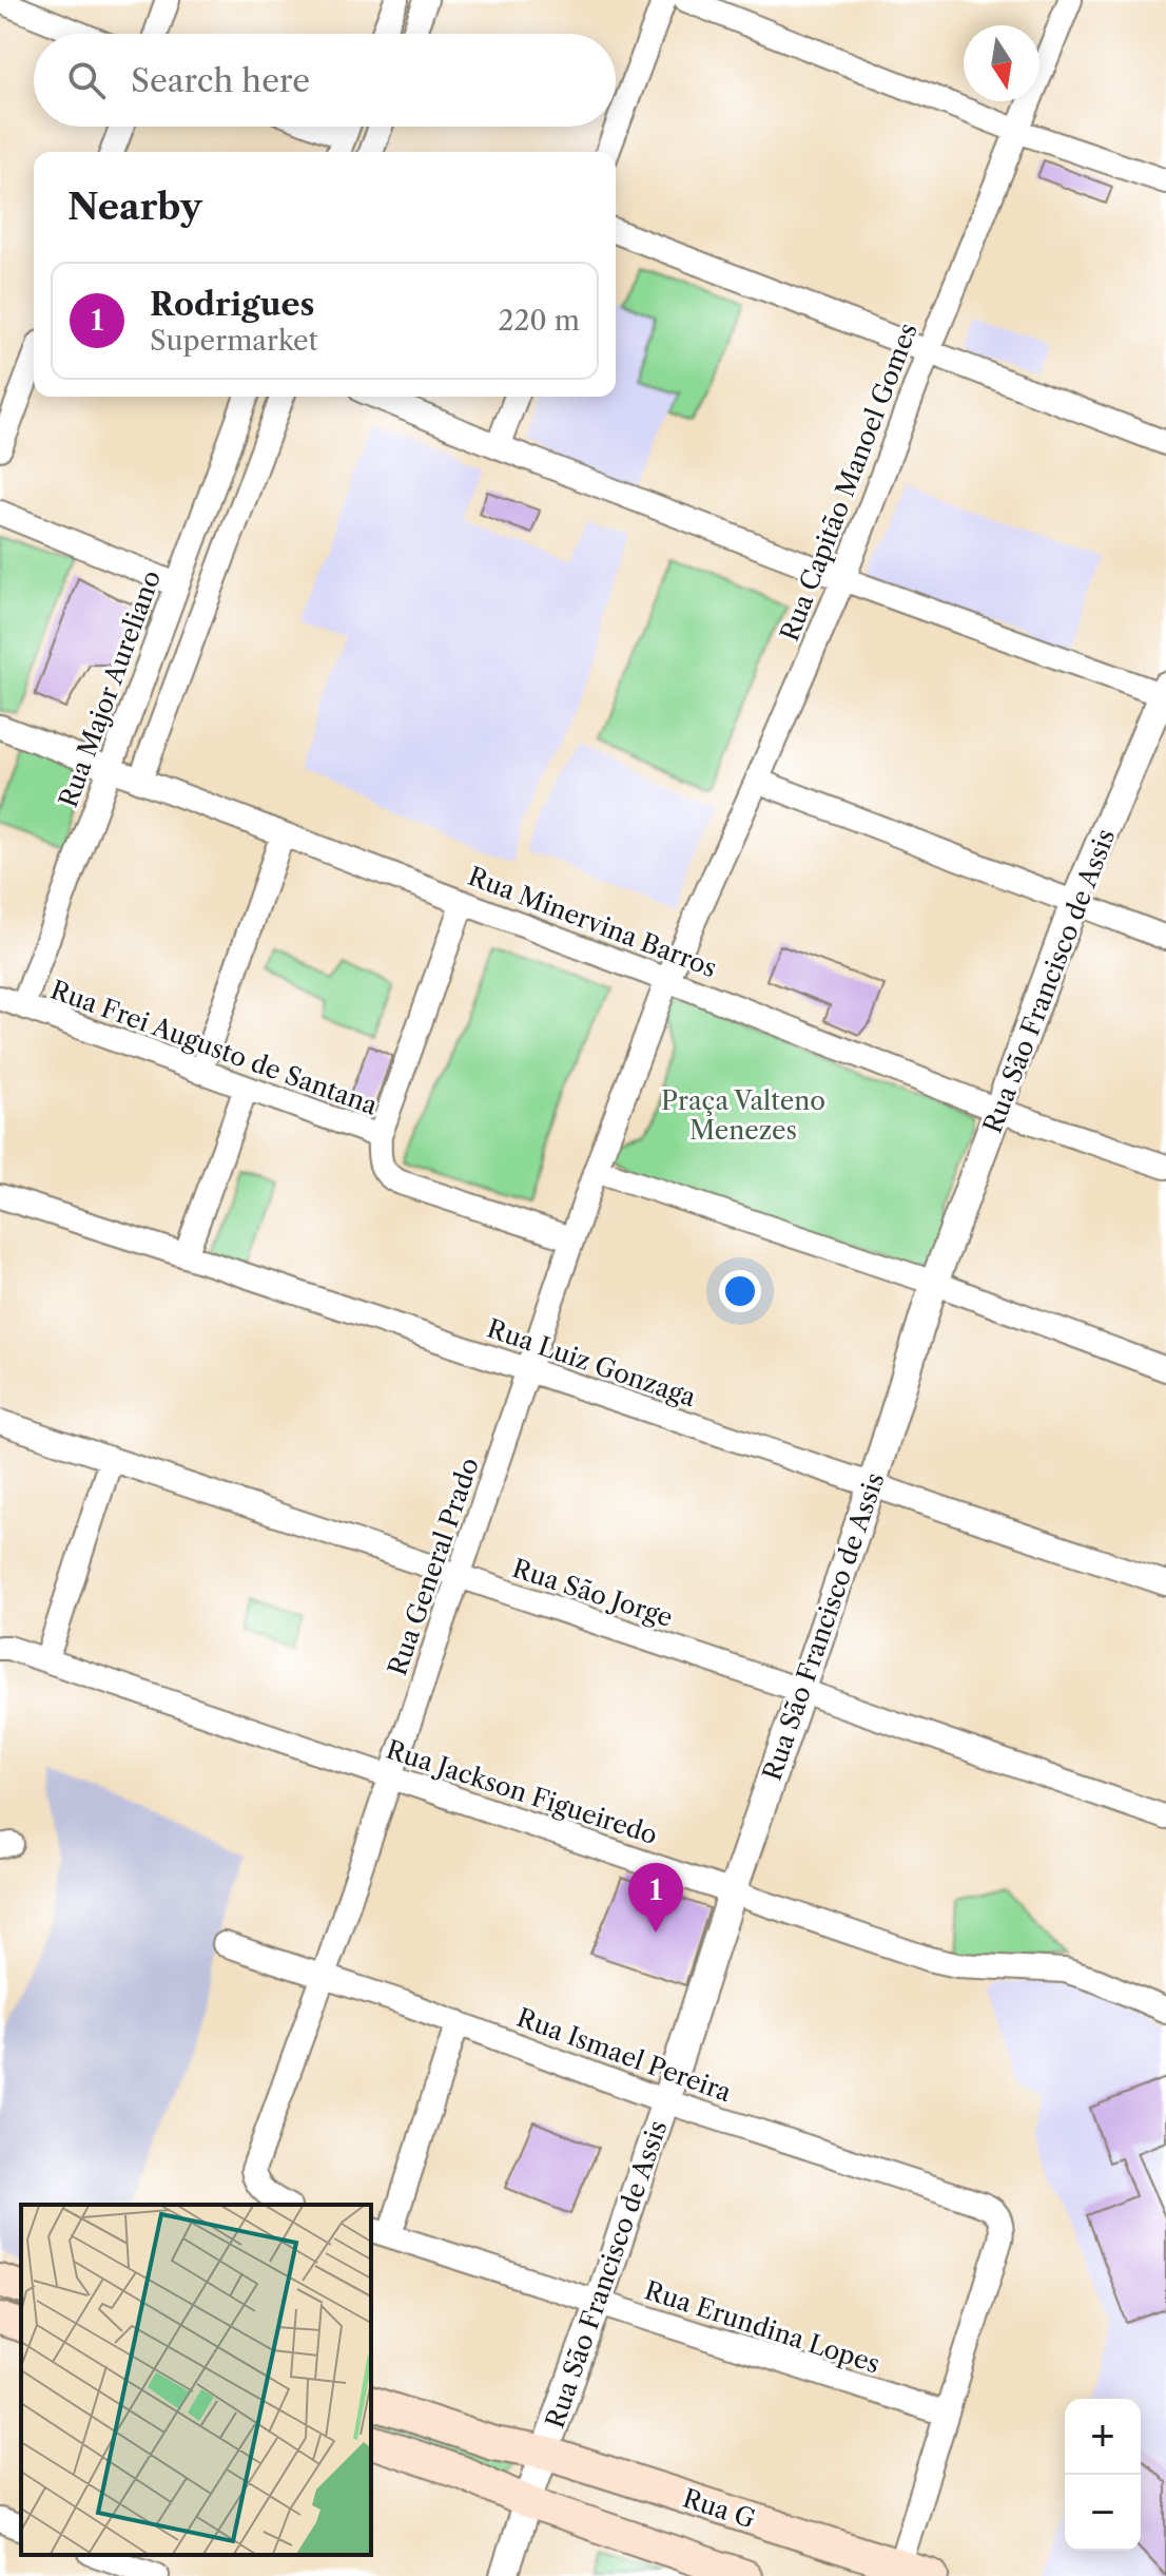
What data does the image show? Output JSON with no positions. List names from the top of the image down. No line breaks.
{"streets":{"main road":["Rua G"],"street":["Rua Capitão Manoel Gomes","Rua Major Aureliano","Rua Minervina Barros","Rua São Francisco de Assis","Rua Frei Augusto de Santana","Rua Luiz Gonzaga","Rua General Prado","Rua São Jorge","Rua Jackson Figueiredo","Rua Ismael Pereira","Rua Erundina Lopes"]},"crossings":[["Rua Capitão Manoel Gomes","Rua Minervina Barros"],["Rua Capitão Manoel Gomes","Rua General Prado"],["Rua Major Aureliano","Rua Minervina Barros"],["Rua Major Aureliano","Rua Frei Augusto de Santana"],["Rua Minervina Barros","Rua São Francisco de Assis"],["Rua Minervina Barros","Rua General Prado"],["Rua São Francisco de Assis","Rua Luiz Gonzaga"],["Rua São Francisco de Assis","Rua São Jorge"],["Rua São Francisco de Assis","Rua Jackson Figueiredo"],["Rua São Francisco de Assis","Rua Ismael Pereira"],["Rua São Francisco de Assis","Rua Erundina Lopes"],["Rua São Francisco de Assis","Rua G"],["Rua Frei Augusto de Santana","Rua General Prado"],["Rua Luiz Gonzaga","Rua General Prado"],["Rua General Prado","Rua São Jorge"],["Rua General Prado","Rua Jackson Figueiredo"],["Rua General Prado","Rua Ismael Pereira"],["Rua Ismael Pereira","Rua Erundina Lopes"]],"parks":["Praça Valteno Menezes"],"north":"bottom","page":{"search":"Search here","heading":"Nearby","list":[{"mark":"1","name":"Rodrigues","note":"Supermarket","value":"220 m"}],"pins":"1","map_buttons":["+","−"]}}
